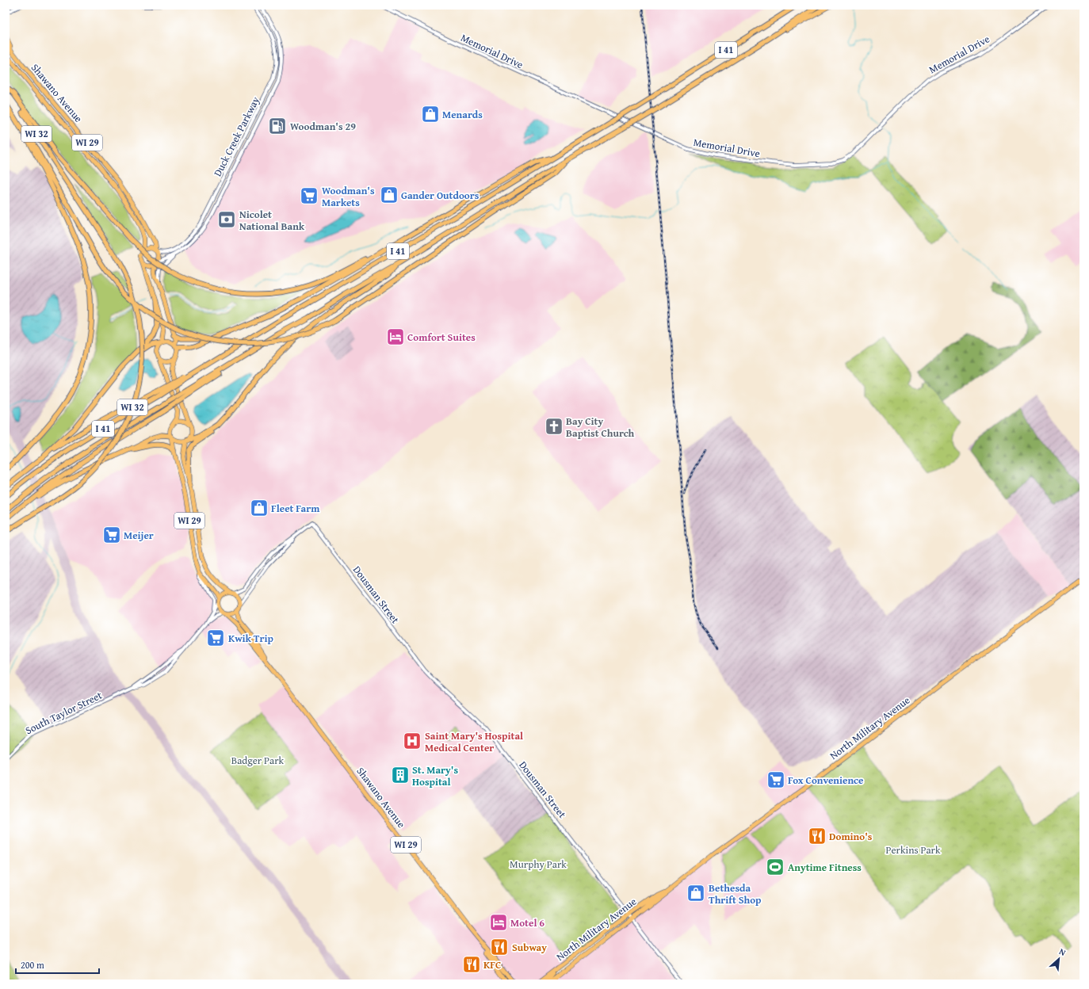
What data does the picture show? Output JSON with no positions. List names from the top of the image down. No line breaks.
{"streets":{"highway":["I 41","WI 32"],"main road":["Shawano Avenue","WI 29","North Military Avenue"],"street":["Memorial Drive","Duck Creek Parkway","Dousman Street","South Taylor Street"]},"crossings":[["Shawano Avenue","Duck Creek Parkway"],["Shawano Avenue","WI 29"],["Shawano Avenue","South Taylor Street"],["WI 29","South Taylor Street"],["Dousman Street","North Military Avenue"]],"parks":["Badger Park","Perkins Park","Murphy Park"],"places":{"shop":["Menards","Gander Outdoors","Fleet Farm","Bethesda Thrift Shop"],"fuel station":["Woodman's 29"],"supermarket":["Woodman's Markets","Meijer","Kwik Trip","Fox Convenience"],"bank":["Nicolet National Bank"],"hotel":["Comfort Suites","Motel 6"],"church":["Bay City Baptist Church"],"hospital":["Saint Mary's Hospital Medical Center"],"building":["St. Mary's Hospital"],"restaurant":["Domino's","Subway","KFC"],"sports":["Anytime Fitness"]},"scale_bar":"200 m","north":"top right"}
